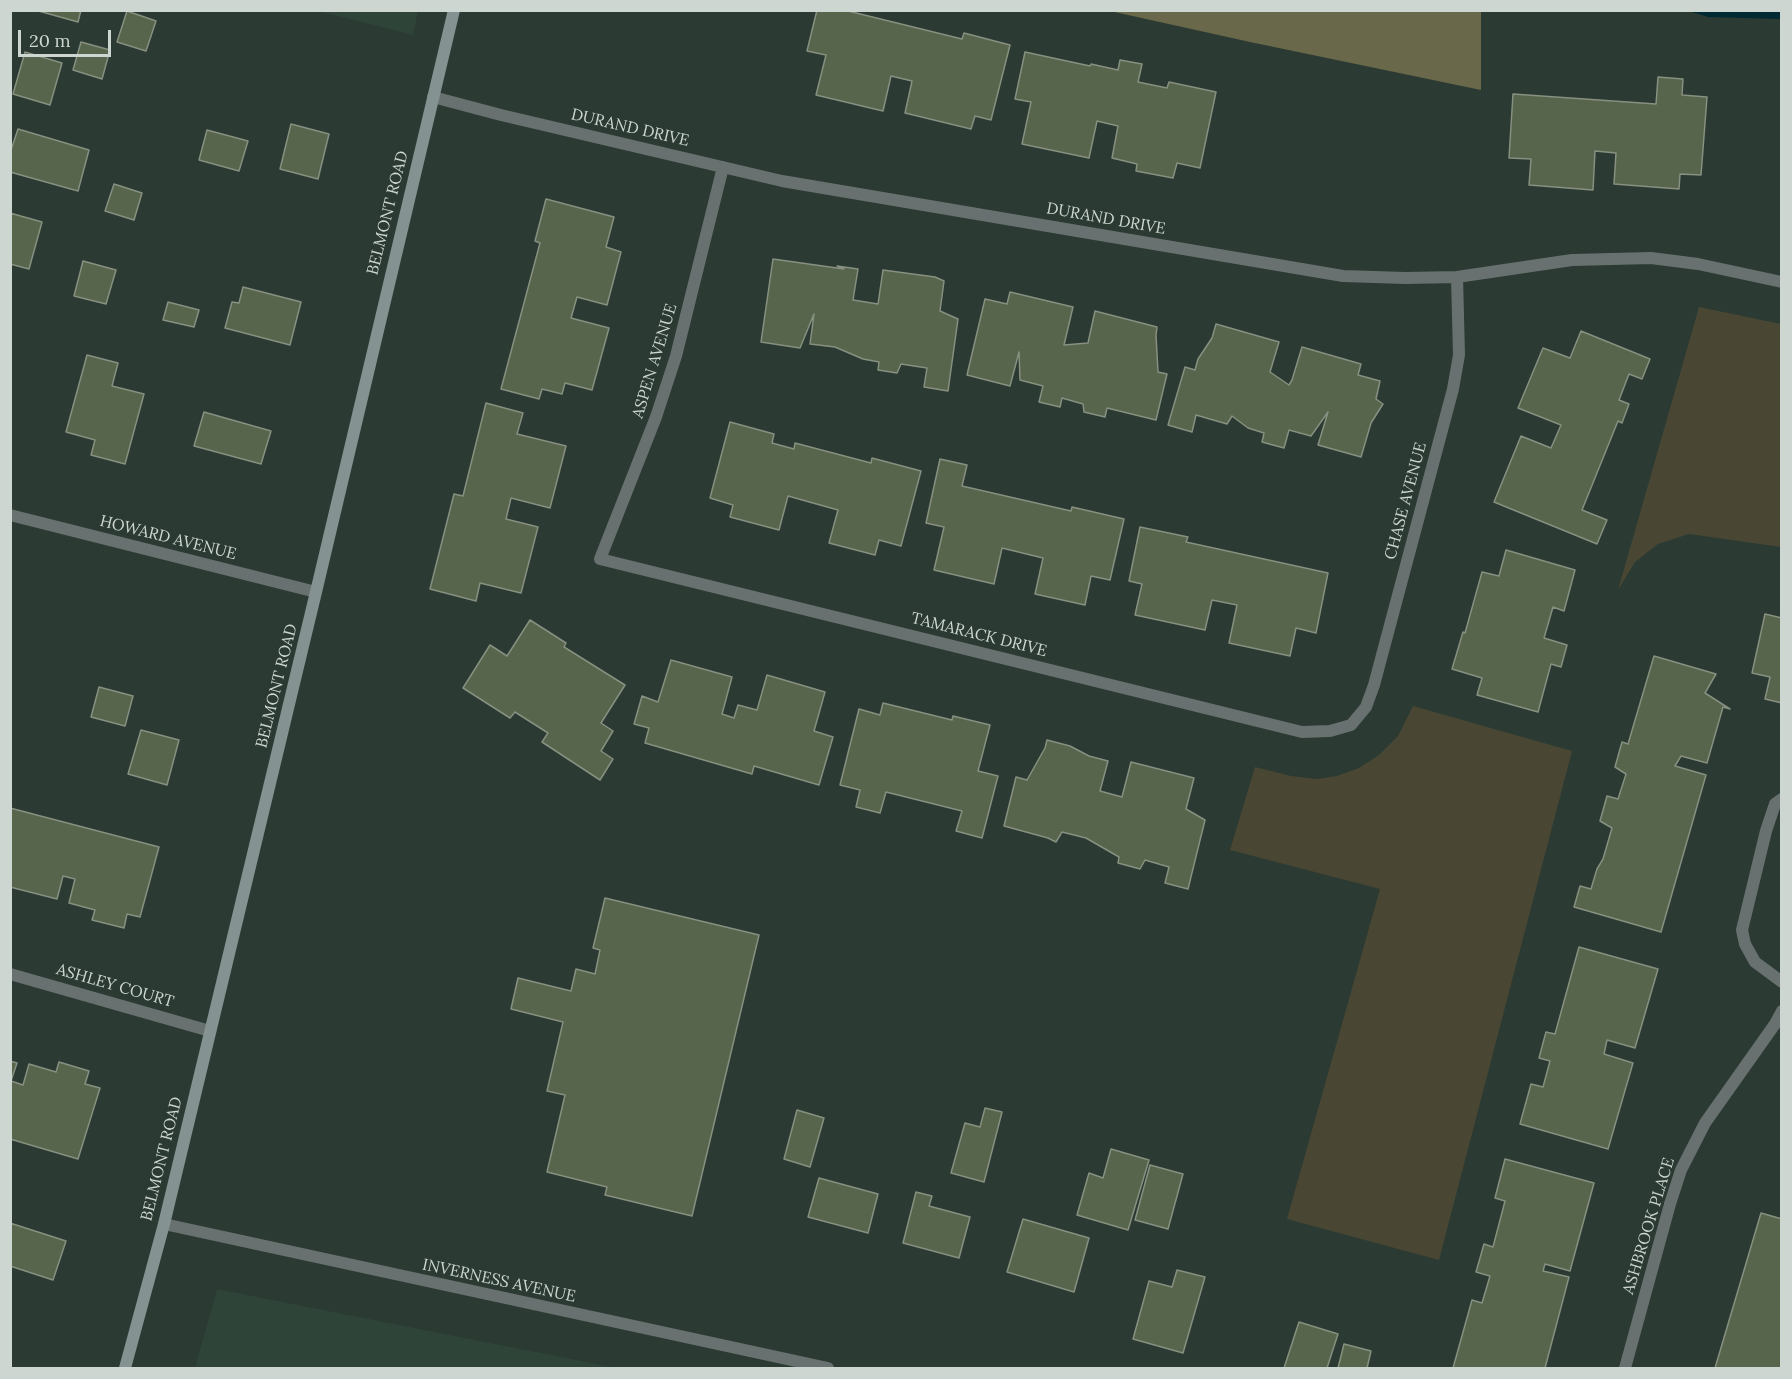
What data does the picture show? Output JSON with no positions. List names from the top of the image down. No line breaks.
{"streets":{"main road":["BELMONT ROAD"],"street":["DURAND DRIVE","ASPEN AVENUE","CHASE AVENUE","HOWARD AVENUE","TAMARACK DRIVE","ASHLEY COURT","ASHBROOK PLACE","INVERNESS AVENUE"]},"crossings":[["DURAND DRIVE","BELMONT ROAD"],["DURAND DRIVE","ASPEN AVENUE"],["DURAND DRIVE","CHASE AVENUE"],["BELMONT ROAD","HOWARD AVENUE"],["BELMONT ROAD","ASHLEY COURT"],["BELMONT ROAD","INVERNESS AVENUE"],["ASPEN AVENUE","TAMARACK DRIVE"],["CHASE AVENUE","TAMARACK DRIVE"]],"scale_bar":"20 m"}
